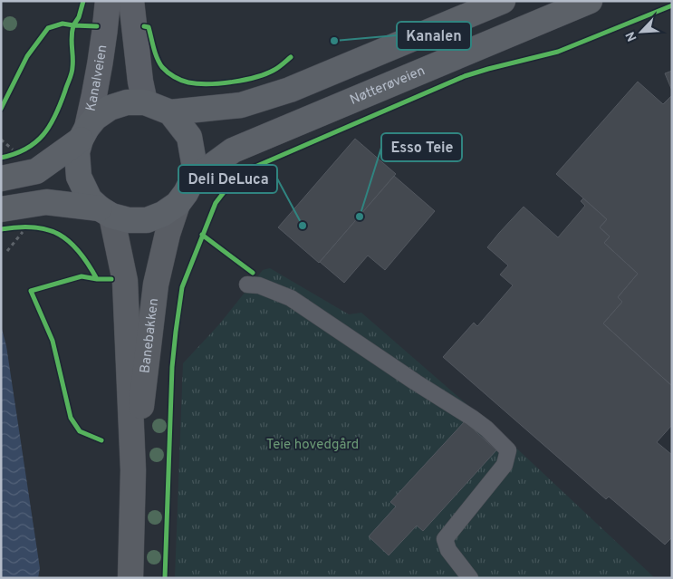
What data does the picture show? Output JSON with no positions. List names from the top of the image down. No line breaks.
{"streets":{"main road":["Nøtterøveien","Banebakken"],"street":["Kanalveien"]},"crossings":[["Kanalveien","Nøtterøveien"],["Kanalveien","Banebakken"],["Nøtterøveien","Banebakken"]],"parks":["Teie hovedgård"],"places":["Kanalen","Esso Teie","Deli DeLuca"],"north":"bottom left"}
